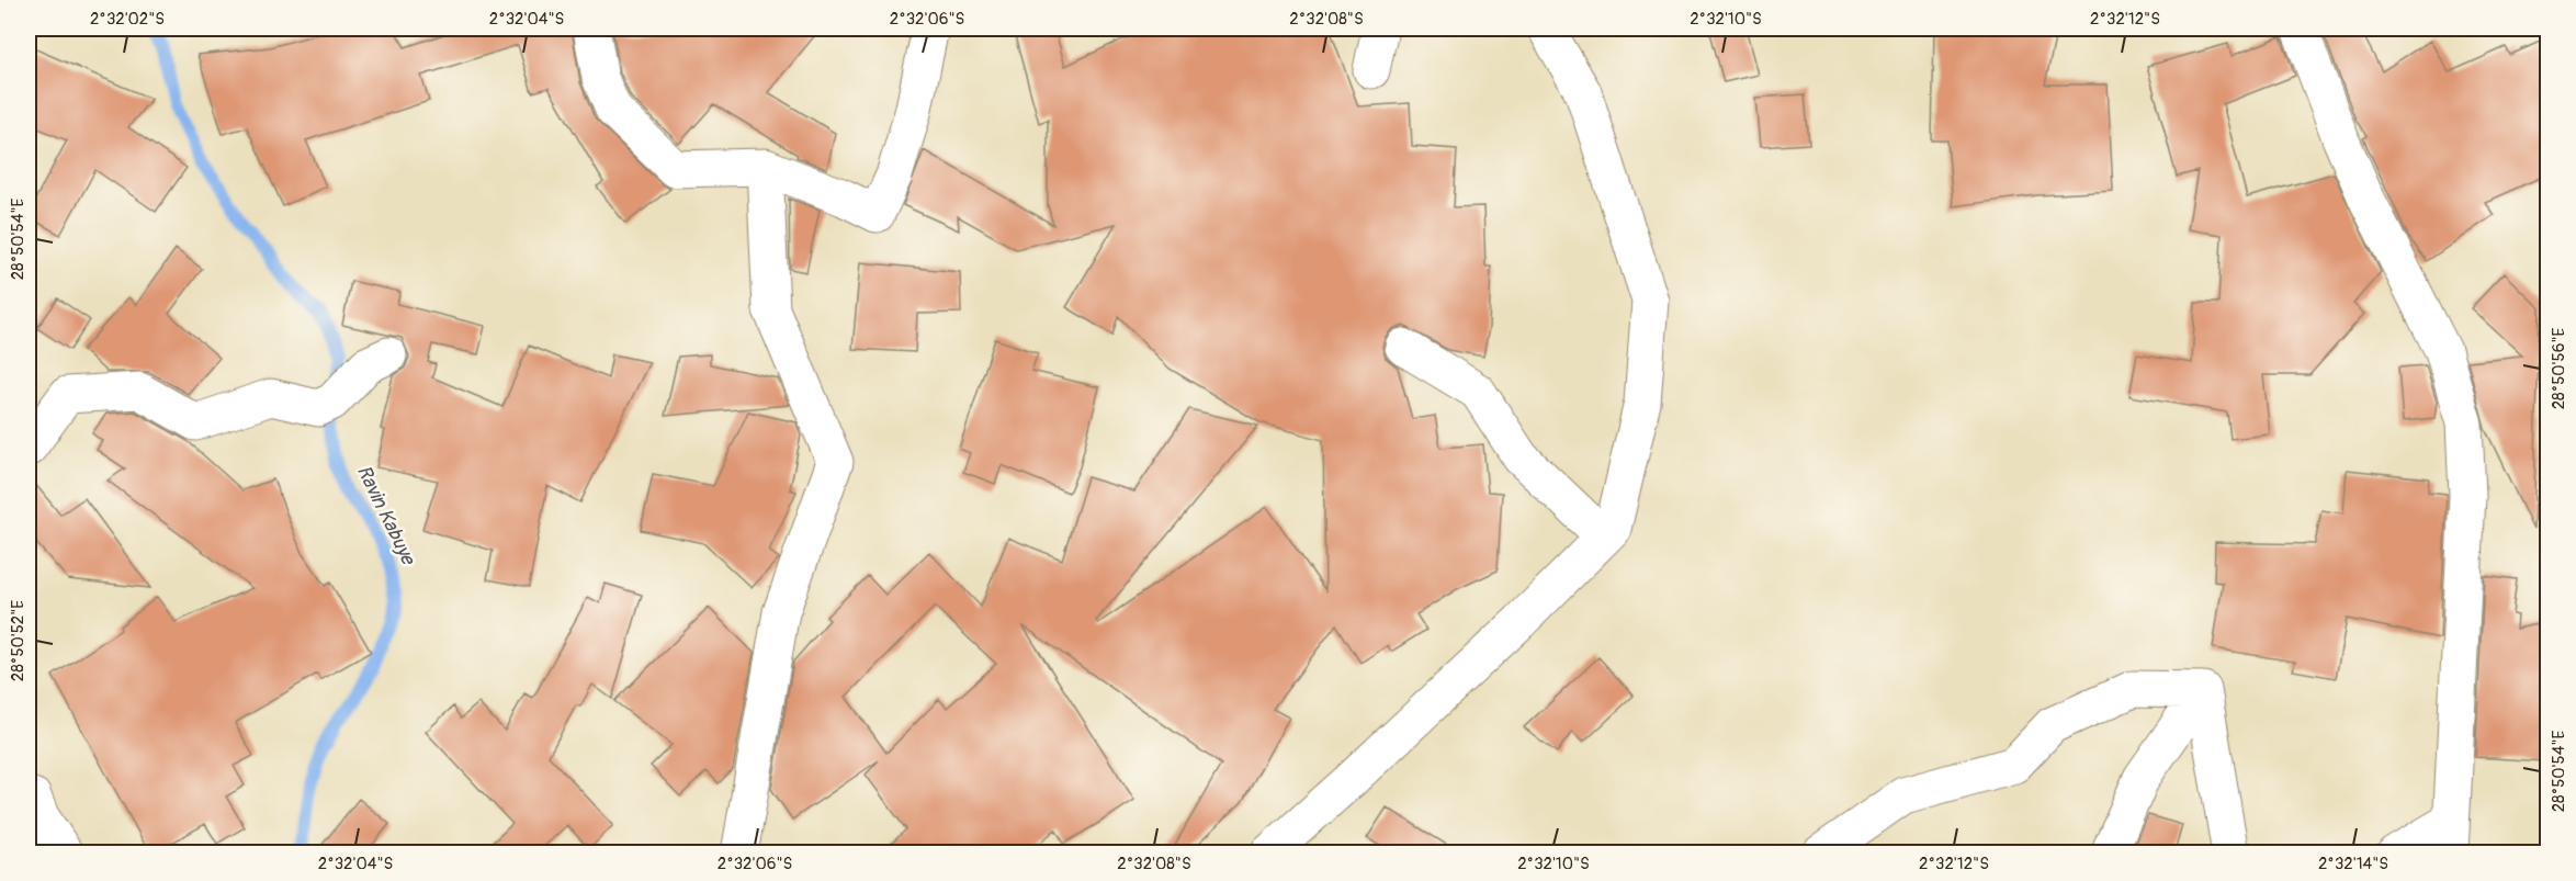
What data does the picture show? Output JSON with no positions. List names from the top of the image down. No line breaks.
{"water":["Ravin Kabuye"],"coordinates":["2°32'02\"S","2°32'04\"S","2°32'06\"S","2°32'08\"S","2°32'10\"S","2°32'12\"S","28°50'54\"E","28°50'56\"E","28°50'52\"E","2°32'14\"S"]}
